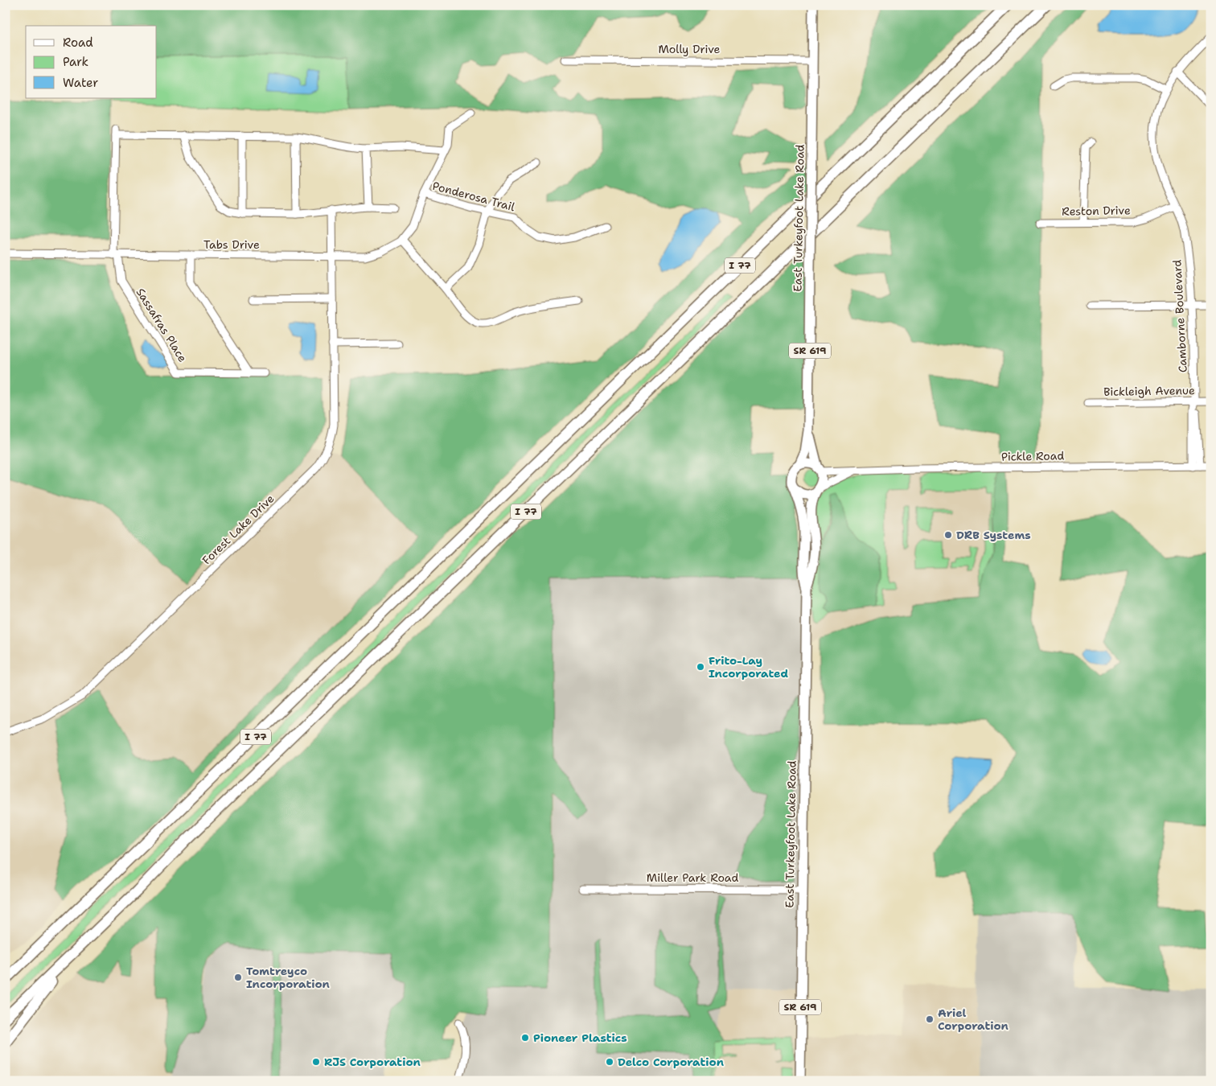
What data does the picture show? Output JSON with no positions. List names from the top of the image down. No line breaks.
{"streets":{"highway":["I 77"],"main road":["East Turkeyfoot Lake Road","SR 619"],"street":["Molly Drive","Ponderosa Trail","Reston Drive","Tabs Drive","Camborne Boulevard","Sassafras Place","Bickleigh Avenue","Pickle Road","Forest Lake Drive","Miller Park Road"]},"crossings":[["Molly Drive","East Turkeyfoot Lake Road"],["Ponderosa Trail","Tabs Drive"],["Reston Drive","Camborne Boulevard"],["East Turkeyfoot Lake Road","Pickle Road"],["East Turkeyfoot Lake Road","Miller Park Road"],["Tabs Drive","Sassafras Place"],["Tabs Drive","Forest Lake Drive"],["Camborne Boulevard","Bickleigh Avenue"],["Camborne Boulevard","Pickle Road"]],"places":["DRB Systems","Frito-Lay Incorporated","Tomtreyco Incorporation","Ariel Corporation","Pioneer Plastics","RJS Corporation","Delco Corporation"],"legend":["Road","Park","Water"]}
